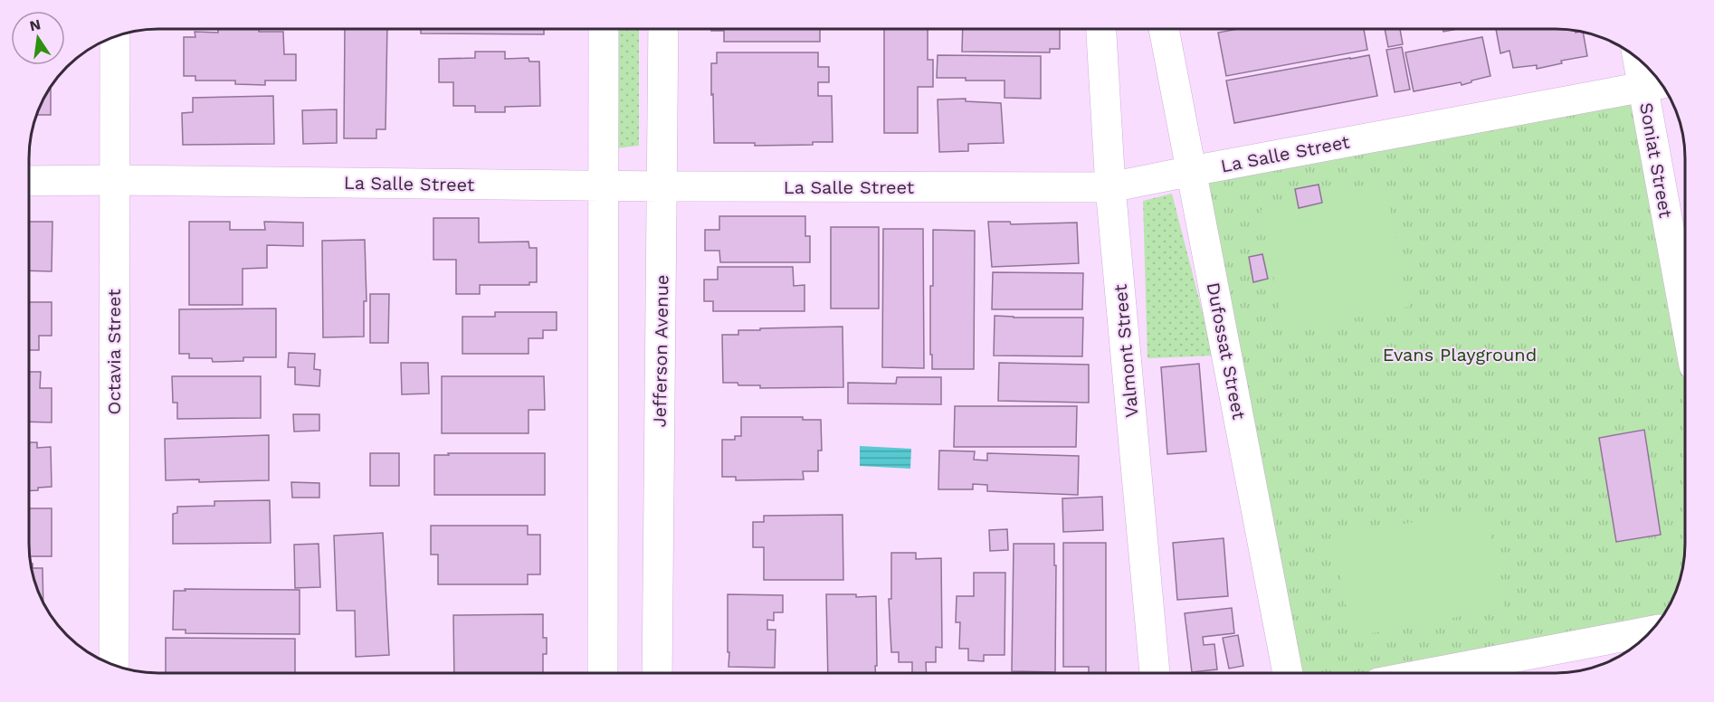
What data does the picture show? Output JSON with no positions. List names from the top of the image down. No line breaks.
{"streets":{"street":["La Salle Street","Soniat Street","Jefferson Avenue","Valmont Street","Dufossat Street","Octavia Street"]},"crossings":[["La Salle Street","Soniat Street"],["La Salle Street","Jefferson Avenue"],["La Salle Street","Valmont Street"],["La Salle Street","Dufossat Street"],["La Salle Street","Octavia Street"]],"parks":["Evans Playground"],"north":"top"}
